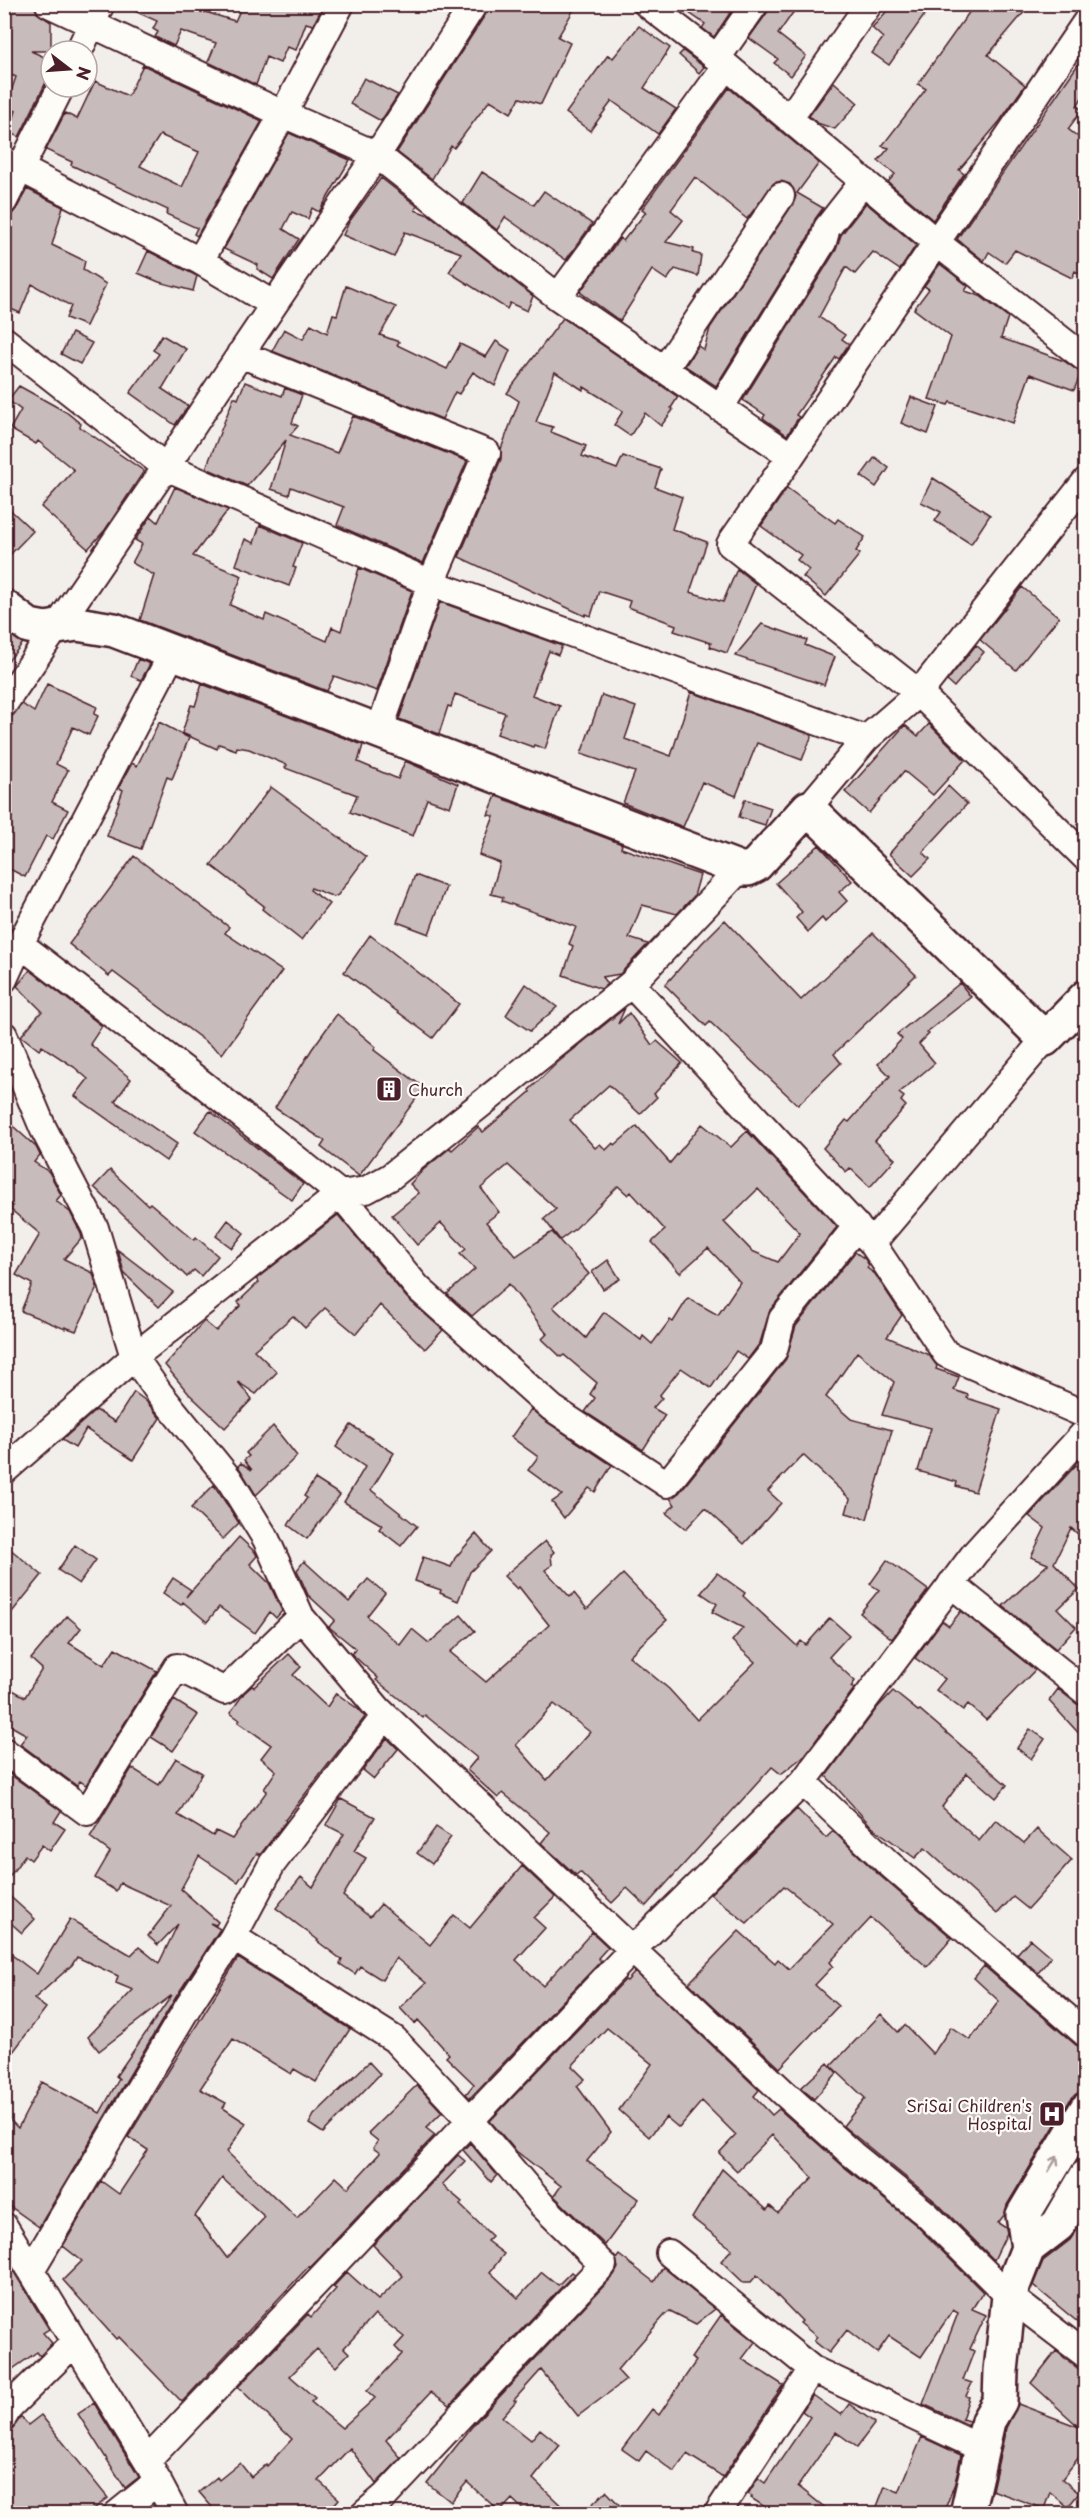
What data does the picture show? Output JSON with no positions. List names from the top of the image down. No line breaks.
{"places":{"building":["Church"],"hospital":["SriSai Children's Hospital"]},"north":"right"}
